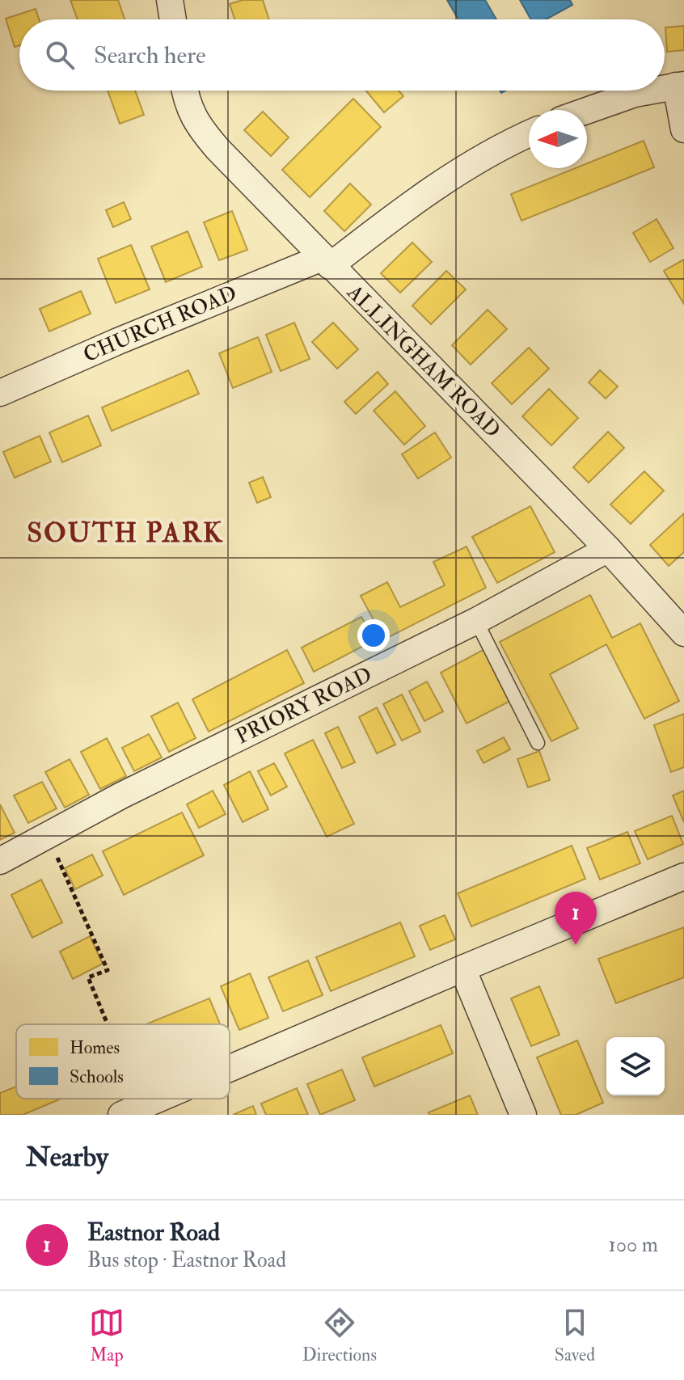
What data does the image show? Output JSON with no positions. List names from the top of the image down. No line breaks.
{"streets":{"street":["CHURCH ROAD","ALLINGHAM ROAD","PRIORY ROAD"]},"crossings":[["CHURCH ROAD","ALLINGHAM ROAD"],["ALLINGHAM ROAD","PRIORY ROAD"]],"districts":["SOUTH PARK"],"legend":["Homes","Schools"],"north":"left","page":{"search":"Search here","pins":"1","heading":"Nearby","list":[{"mark":"1","name":"Eastnor Road","note":"Bus stop · Eastnor Road","value":"100 m"}],"nav":["Map","Directions","Saved"]}}
